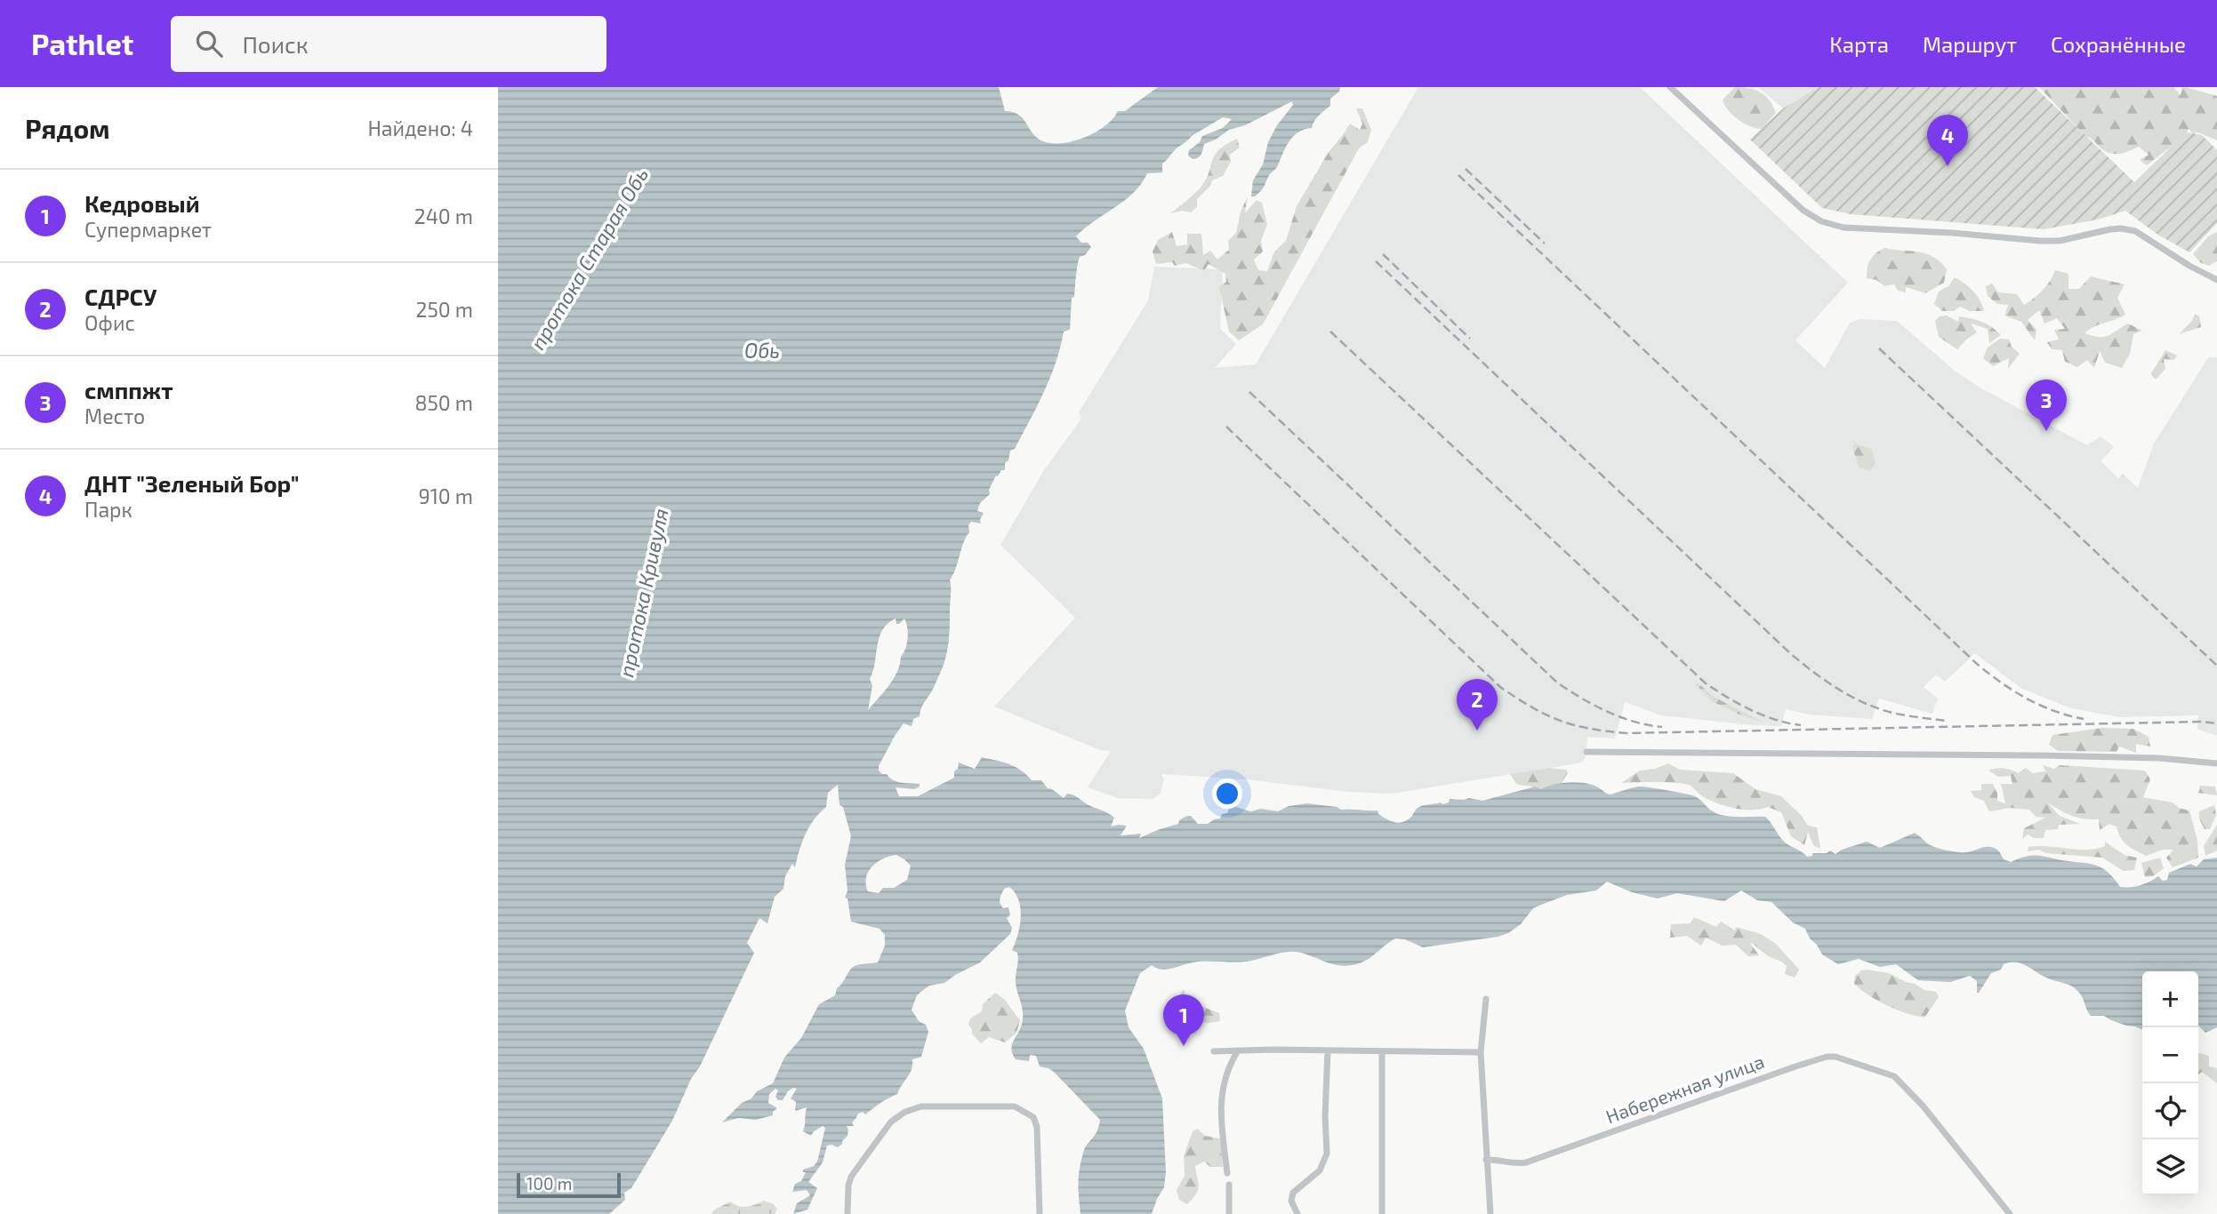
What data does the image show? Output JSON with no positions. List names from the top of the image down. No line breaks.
{"streets":{"street":["Набережная улица"]},"water":["протока Старая Обь","Обь","протока Кривуля"],"scale_bar":"100 m","page":{"header":"Pathlet","search":"Поиск","nav":["Карта","Маршрут","Сохранённые"],"heading":["Рядом","Найдено: 4"],"pins":["4","3","2","1"],"list":[{"mark":"1","name":"Кедровый","note":"Супермаркет","value":"240 m"},{"mark":"2","name":"СДРСУ","note":"Офис","value":"250 m"},{"mark":"3","name":"смппжт","note":"Место","value":"850 m"},{"mark":"4","name":"ДНТ \"Зеленый Бор\"","note":"Парк","value":"910 m"}],"map_buttons":["+","−"],"scale":"100 m"}}
